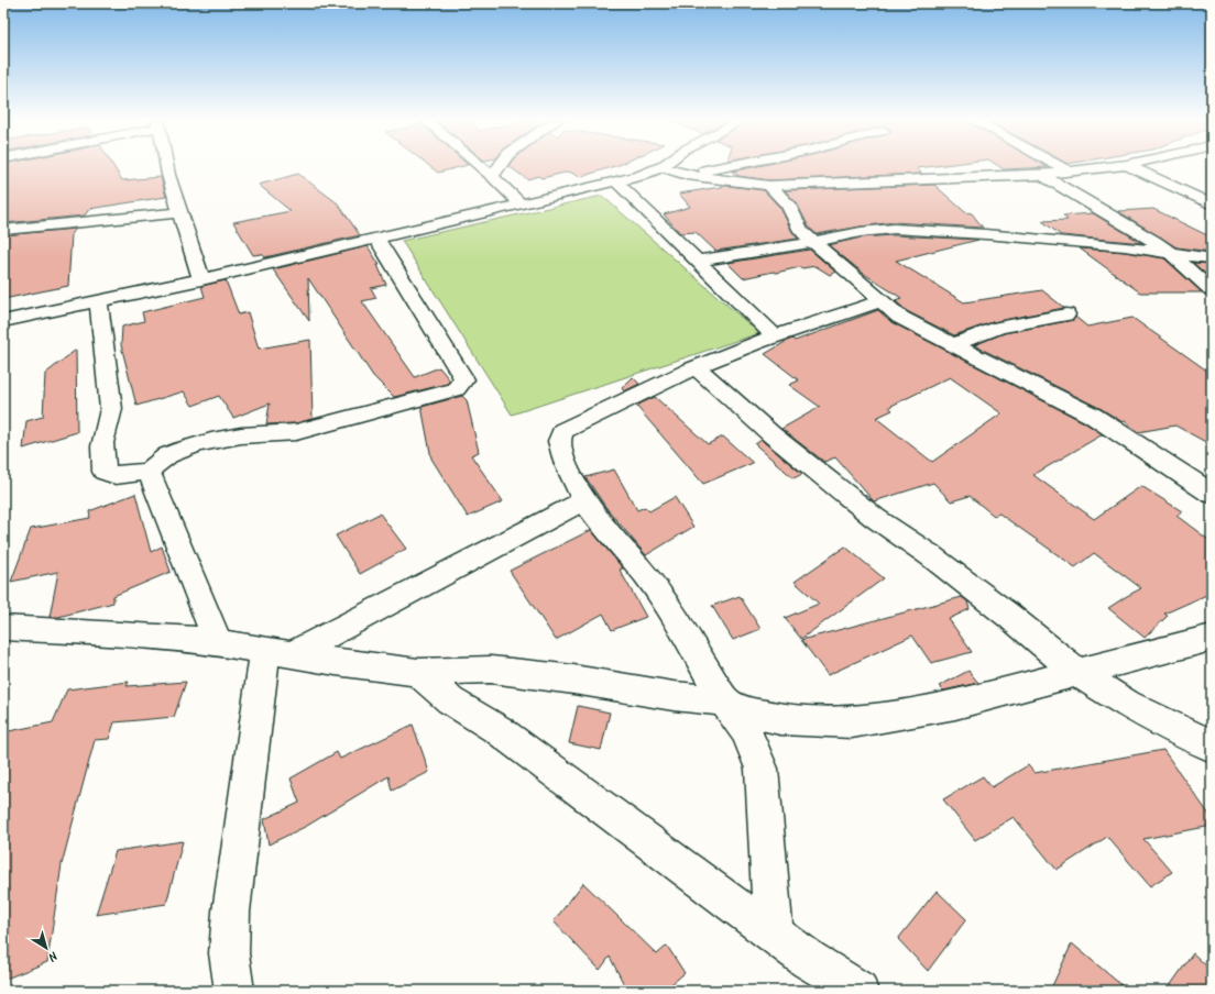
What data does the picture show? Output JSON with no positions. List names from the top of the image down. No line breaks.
{"north":"bottom right"}
